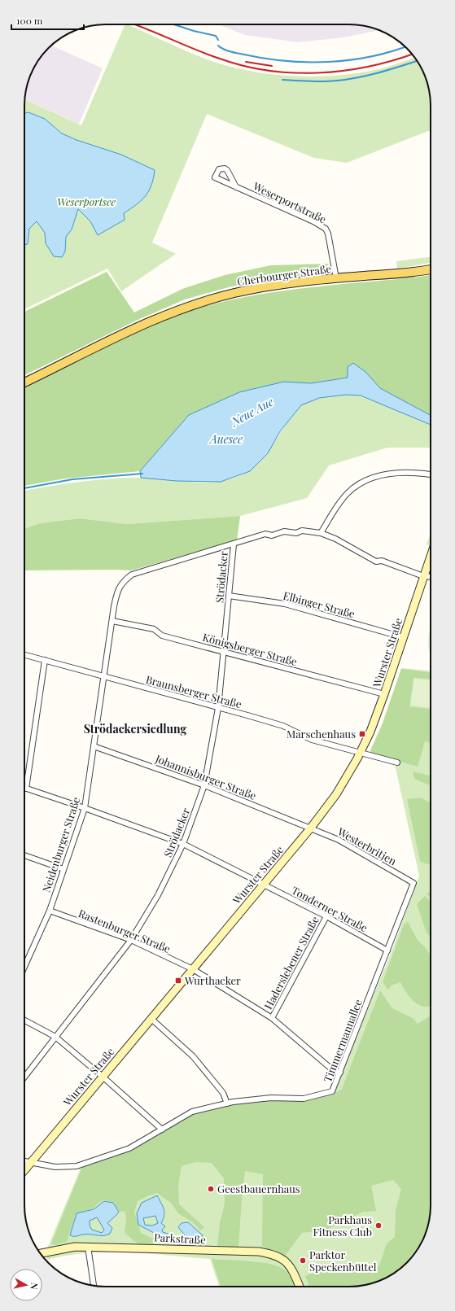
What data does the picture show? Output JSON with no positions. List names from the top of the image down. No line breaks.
{"streets":{"main road":["Cherbourger Straße"],"street":["Weserportstraße","Strödacker","Elbinger Straße","Königsberger Straße","Wurster Straße","Braunsberger Straße","Johannisburger Straße","Neidenburger Straße","Westerbritjen","Tonderner Straße","Rastenburger Straße","Haderslebener Straße","Timmermannallee","Parkstraße"]},"crossings":[["Weserportstraße","Cherbourger Straße"],["Strödacker","Elbinger Straße"],["Strödacker","Königsberger Straße"],["Strödacker","Braunsberger Straße"],["Strödacker","Johannisburger Straße"],["Strödacker","Neidenburger Straße"],["Strödacker","Tonderner Straße"],["Strödacker","Rastenburger Straße"],["Elbinger Straße","Wurster Straße"],["Königsberger Straße","Wurster Straße"],["Königsberger Straße","Neidenburger Straße"],["Wurster Straße","Braunsberger Straße"],["Wurster Straße","Johannisburger Straße"],["Wurster Straße","Westerbritjen"],["Wurster Straße","Tonderner Straße"],["Wurster Straße","Rastenburger Straße"],["Wurster Straße","Timmermannallee"],["Braunsberger Straße","Neidenburger Straße"],["Johannisburger Straße","Neidenburger Straße"],["Johannisburger Straße","Westerbritjen"],["Neidenburger Straße","Tonderner Straße"],["Neidenburger Straße","Rastenburger Straße"],["Westerbritjen","Timmermannallee"],["Tonderner Straße","Haderslebener Straße"],["Tonderner Straße","Timmermannallee"]],"districts":["Strödackersiedlung"],"water":["Neue Aue","Auesee"],"parks":["Weserportsee"],"places":{"transit":["Marschenhaus","Wurthacker"],"other":["Geestbauernhaus","Parkhaus Fitness Club","Parktor Speckenbüttel"]},"scale_bar":"100 m","north":"right"}
